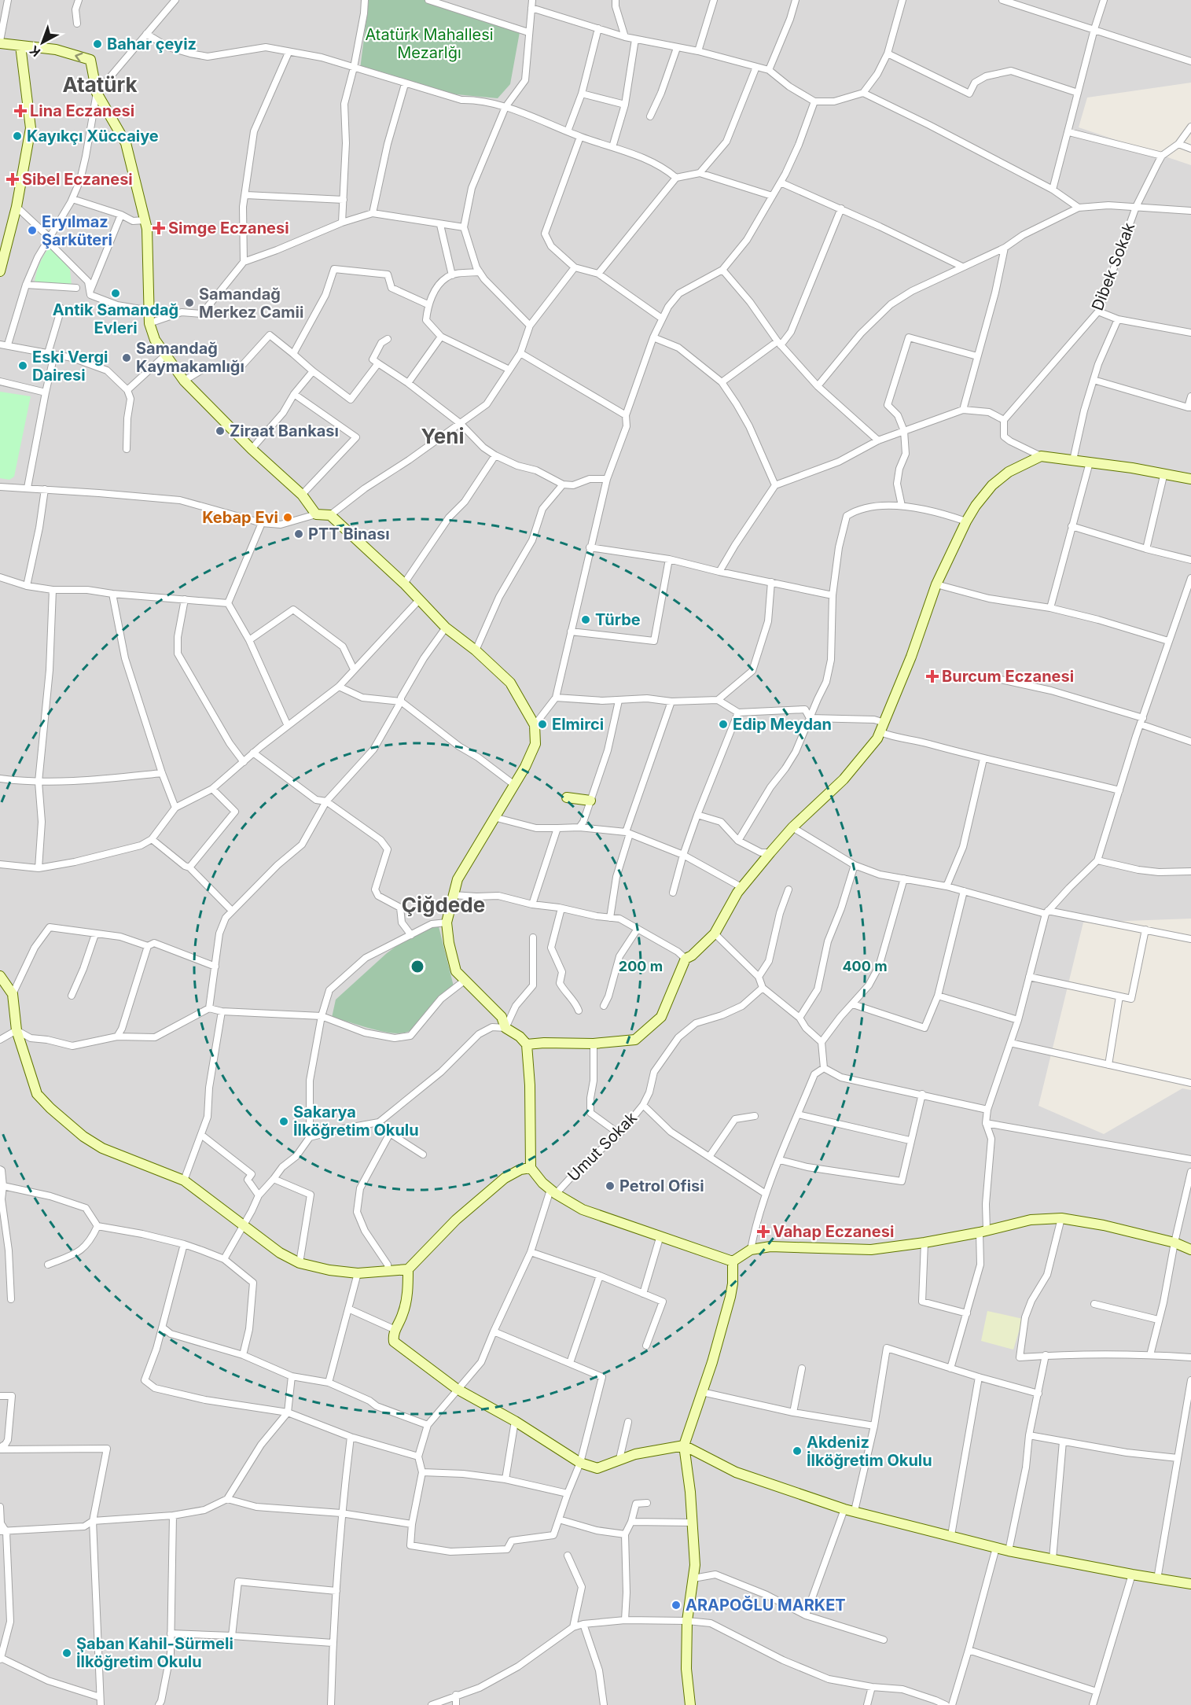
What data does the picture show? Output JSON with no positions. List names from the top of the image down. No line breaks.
{"streets":{"street":["Dibek Sokak","Umut Sokak"]},"districts":["Atatürk","Yeni","Çiğdede"],"parks":["Atatürk Mahallesi Mezarlğı"],"places":{"other":["Bahar çeyiz","Kayıkçı Xüccaiye","Eryılmaz Şarküteri","Antik Samandağ Evleri","Samandağ Merkez Camii","Samandağ Kaymakamlığı","Eski Vergi Dairesi","Ziraat Bankası","Kebap Evi","PTT Binası","Türbe","Elmirci","Edip Meydan","Sakarya İlköğretim Okulu","Petrol Ofisi","Akdeniz İlköğretim Okulu","ARAPOĞLU MARKET","Şaban Kahil-Sürmeli İlköğretim Okulu"],"health":["Lina Eczanesi","Sibel Eczanesi","Simge Eczanesi","Burcum Eczanesi","Vahap Eczanesi"]},"north":"bottom left","rings":["200 m","400 m"]}
